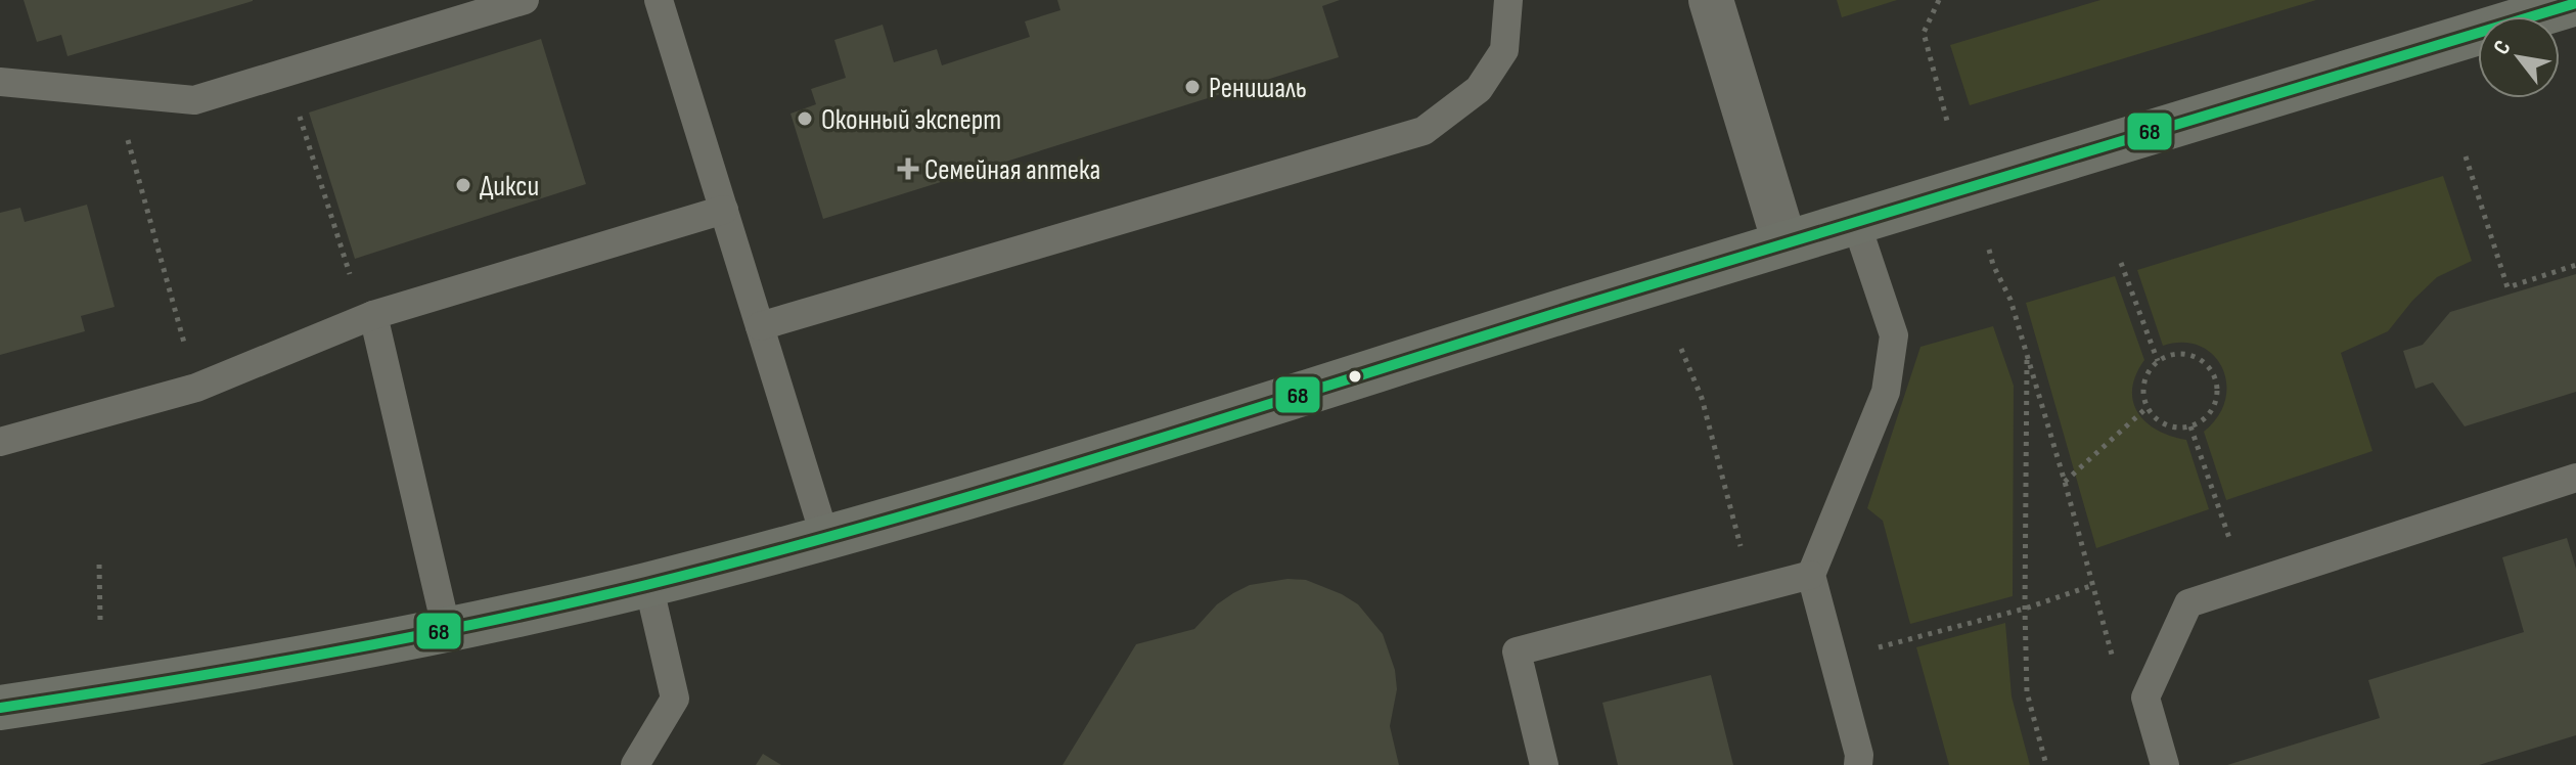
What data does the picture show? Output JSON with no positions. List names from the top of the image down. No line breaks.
{"places":{"other":["Ренишаль","Оконный эксперт","Дикси"],"health":["Семейная аптека"]},"lines":["transit line 68"],"north":"top left"}
